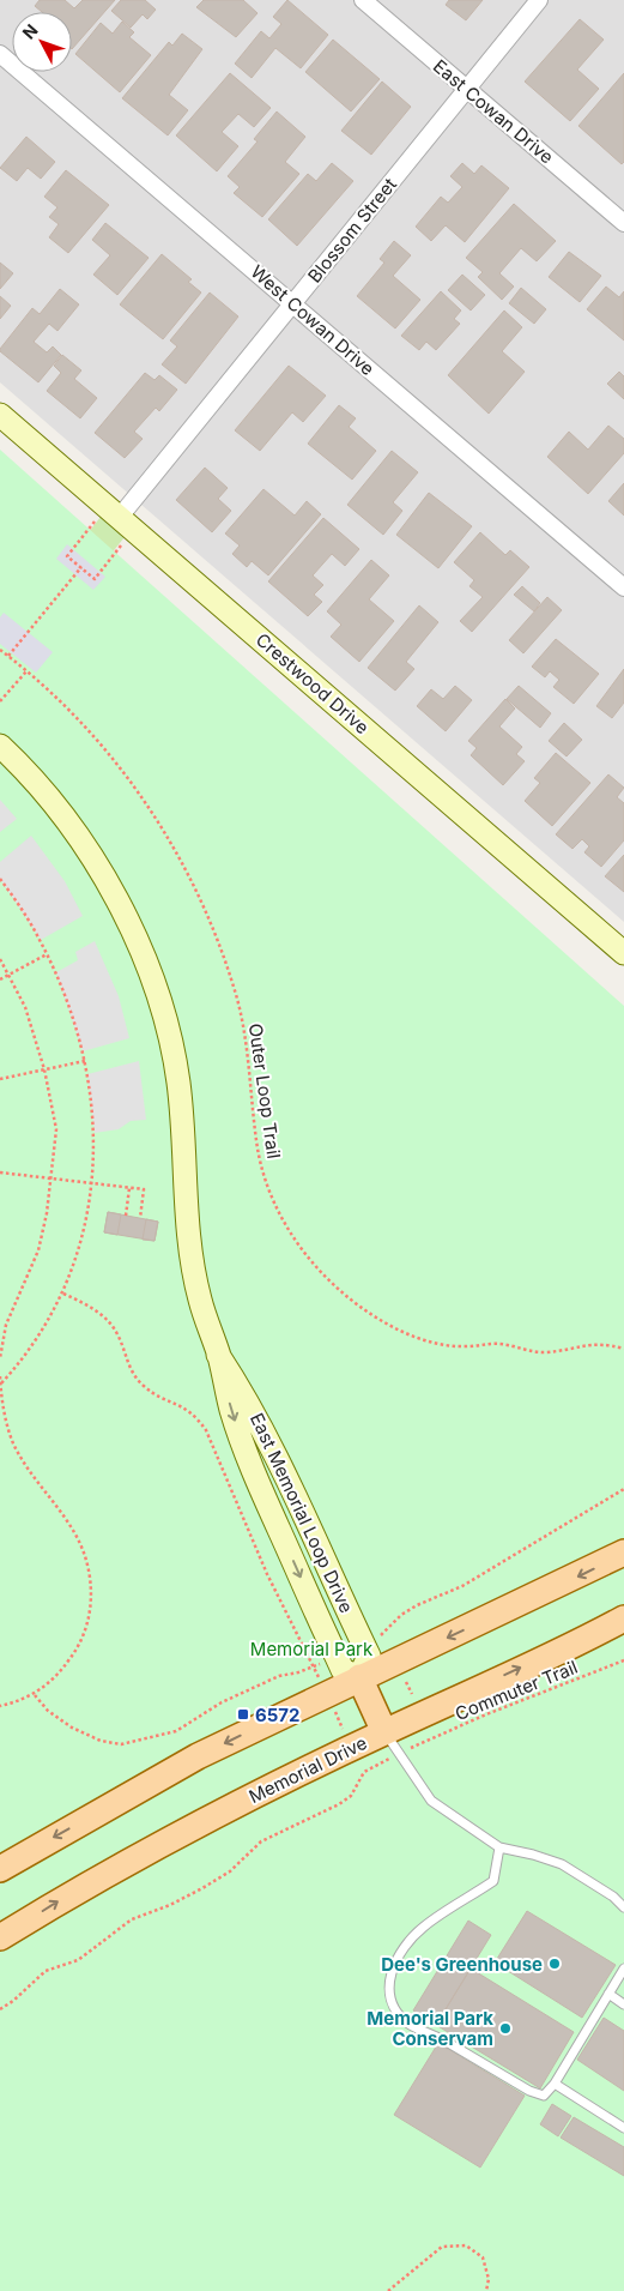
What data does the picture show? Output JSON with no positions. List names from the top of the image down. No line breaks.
{"streets":{"main road":["Memorial Drive"],"street":["East Cowan Drive","Blossom Street","West Cowan Drive","Crestwood Drive","East Memorial Loop Drive"],"path":["Outer Loop Trail","Commuter Trail"]},"crossings":[["East Cowan Drive","Blossom Street"],["Blossom Street","West Cowan Drive"],["Blossom Street","Crestwood Drive"]],"parks":["Memorial Park"],"places":{"transit":["6572"],"other":["Dee's Greenhouse","Memorial Park Conservam"]},"north":"top left"}
